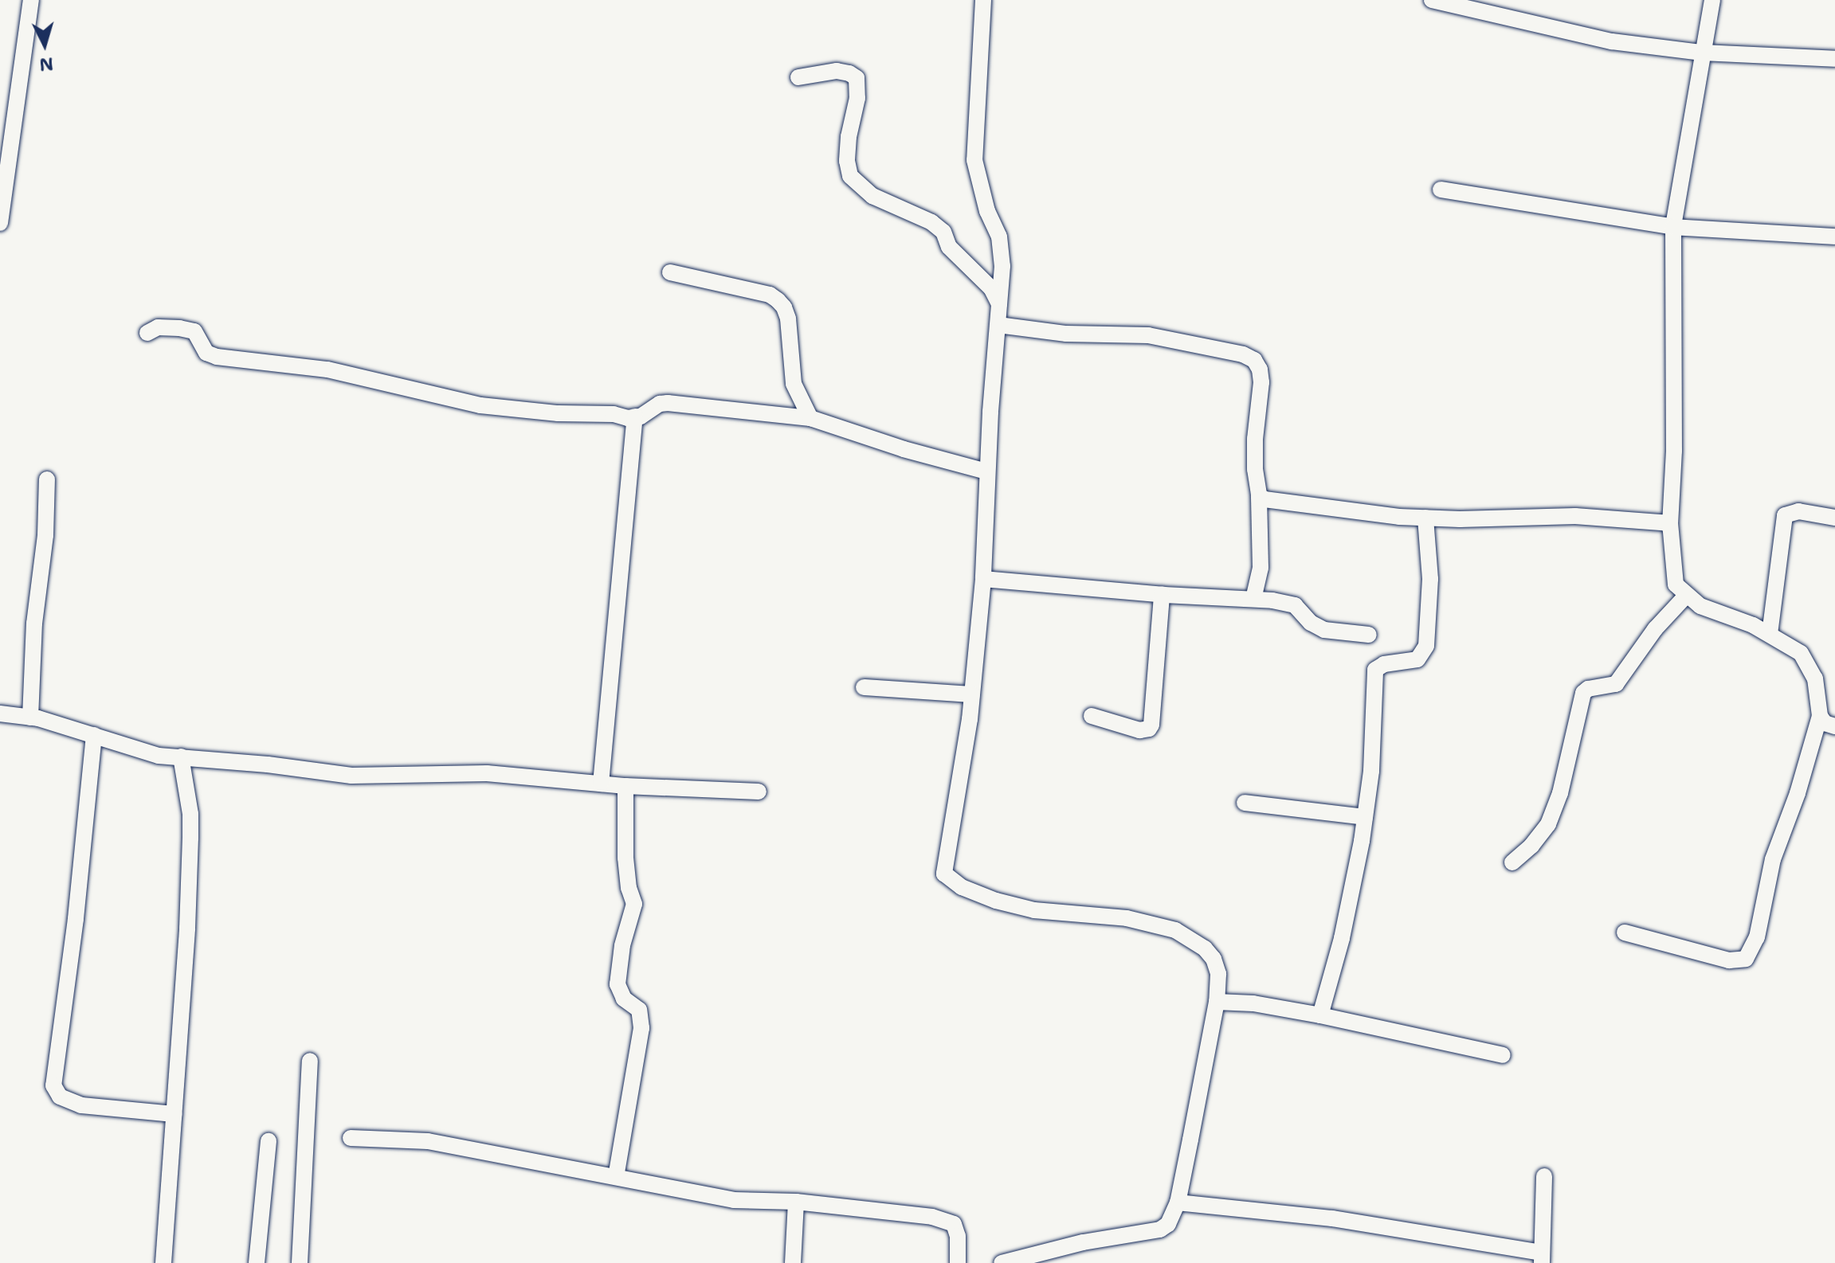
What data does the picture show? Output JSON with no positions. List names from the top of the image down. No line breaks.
{"north":"bottom"}
